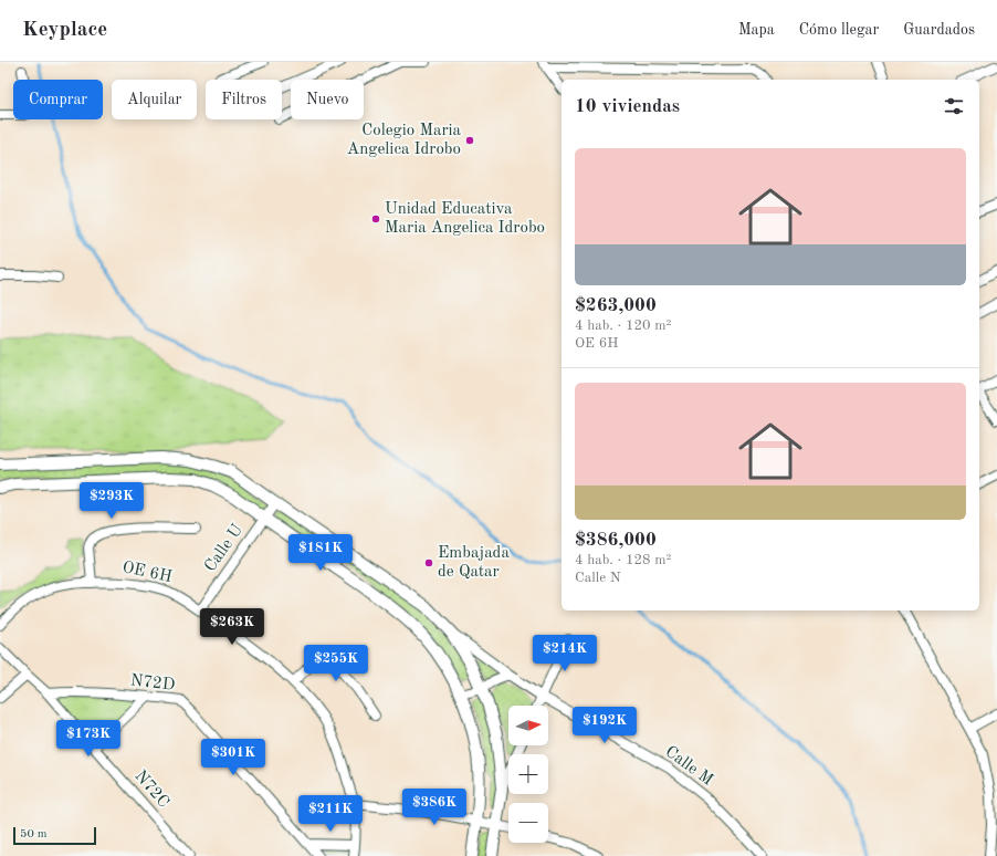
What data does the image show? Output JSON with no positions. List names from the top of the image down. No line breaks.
{"streets":{"street":["Calle U","OE 6H","N72D","Calle M","N72C"]},"crossings":[["Calle U","OE 6H"],["N72D","N72C"]],"places":["Colegio Maria Angelica Idrobo","Unidad Educativa Maria Angelica Idrobo","Embajada de Qatar"],"scale_bar":"50 m","north":"right","page":{"header":"Keyplace","nav":["Mapa","Cómo llegar","Guardados"],"chip":["Comprar","Alquilar","Filtros","Nuevo"],"heading":"10 viviendas","list":[{"name":"$263,000","note":"4 hab. · 120 m² · OE 6H"},{"name":"$386,000","note":"4 hab. · 128 m² · Calle N"}],"price":["$293K","$181K","$263K","$214K","$255K","$192K","$173K","$301K","$386K","$211K"],"map_buttons":["+","−"],"scale":"50 m"}}
